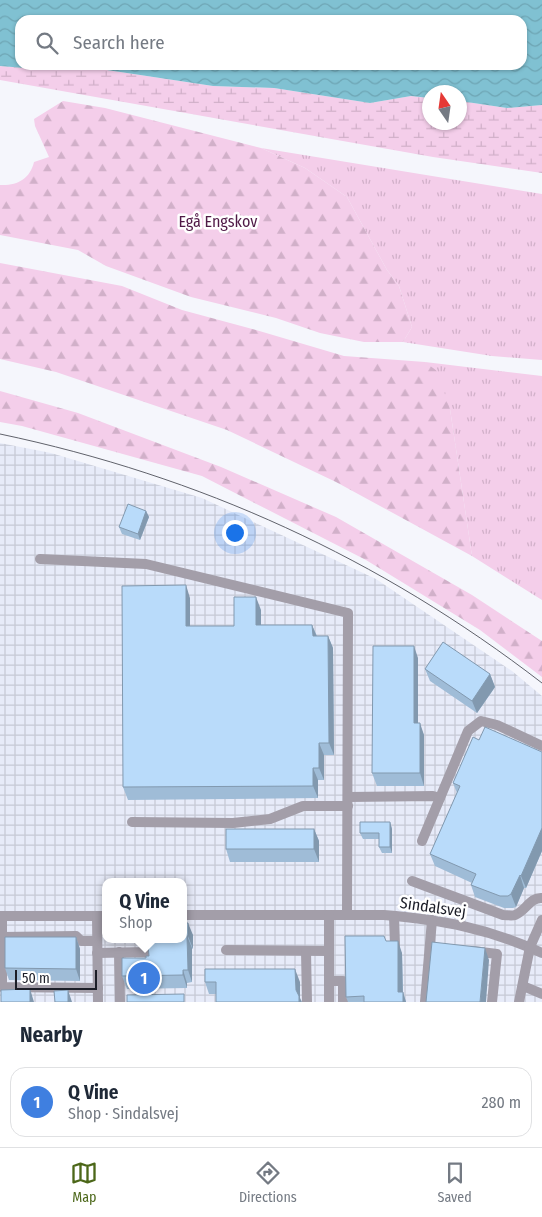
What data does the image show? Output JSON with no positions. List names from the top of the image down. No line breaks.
{"streets":{"street":["Sindalsvej"]},"parks":["Egå Engskov"],"scale_bar":"50 m","north":"top","page":{"search":"Search here","popup":["Q Vine","Shop"],"pins":"1","scale":"50 m","heading":"Nearby","list":[{"mark":"1","name":"Q Vine","note":"Shop · Sindalsvej","value":"280 m"}],"nav":["Map","Directions","Saved"]}}
